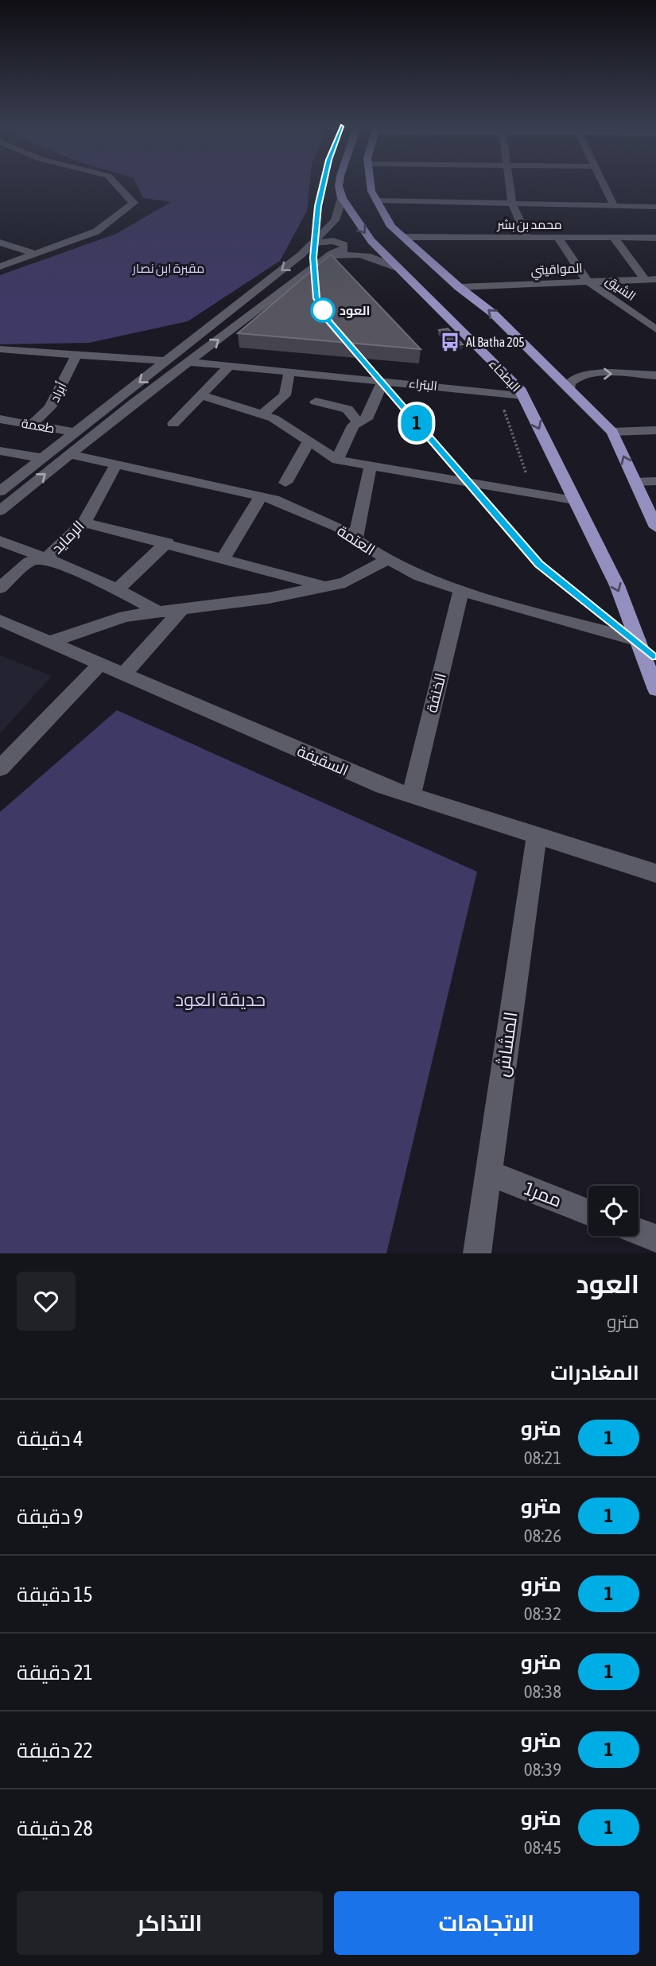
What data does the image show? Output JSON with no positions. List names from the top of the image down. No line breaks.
{"streets":{"main road":["البطحاء"],"street":["محمد بن بشر","المواقيتي","الشيق","البتراء","أبراد","طعمة","الرمايد","العتمة","الخنفة","السقيفة","المشاش","ممر1"]},"crossings":[["محمد بن بشر","الشيق"],["المواقيتي","الشيق"],["البطحاء","البتراء"],["البطحاء","العتمة"],["أبراد","طعمة"],["الرمايد","العتمة"],["العتمة","الخنفة"],["الخنفة","السقيفة"],["السقيفة","المشاش"],["المشاش","ممر1"]],"parks":["مقبرة ابن نصار","حديقة العود"],"places":{"other":["العود"],"bus stop":["Al Batha 205"]},"lines":["metro line 1"],"page":{"on_map":"1","heading":[["العود","مترو"],"المغادرات"],"list":[{"mark":"1","name":"مترو","note":"08:21","value":"4 دقيقة"},{"mark":"1","name":"مترو","note":"08:26","value":"9 دقيقة"},{"mark":"1","name":"مترو","note":"08:32","value":"15 دقيقة"},{"mark":"1","name":"مترو","note":"08:38","value":"21 دقيقة"},{"mark":"1","name":"مترو","note":"08:39","value":"22 دقيقة"},{"mark":"1","name":"مترو","note":"08:45","value":"28 دقيقة"}],"buttons":["الاتجاهات","التذاكر"]}}
